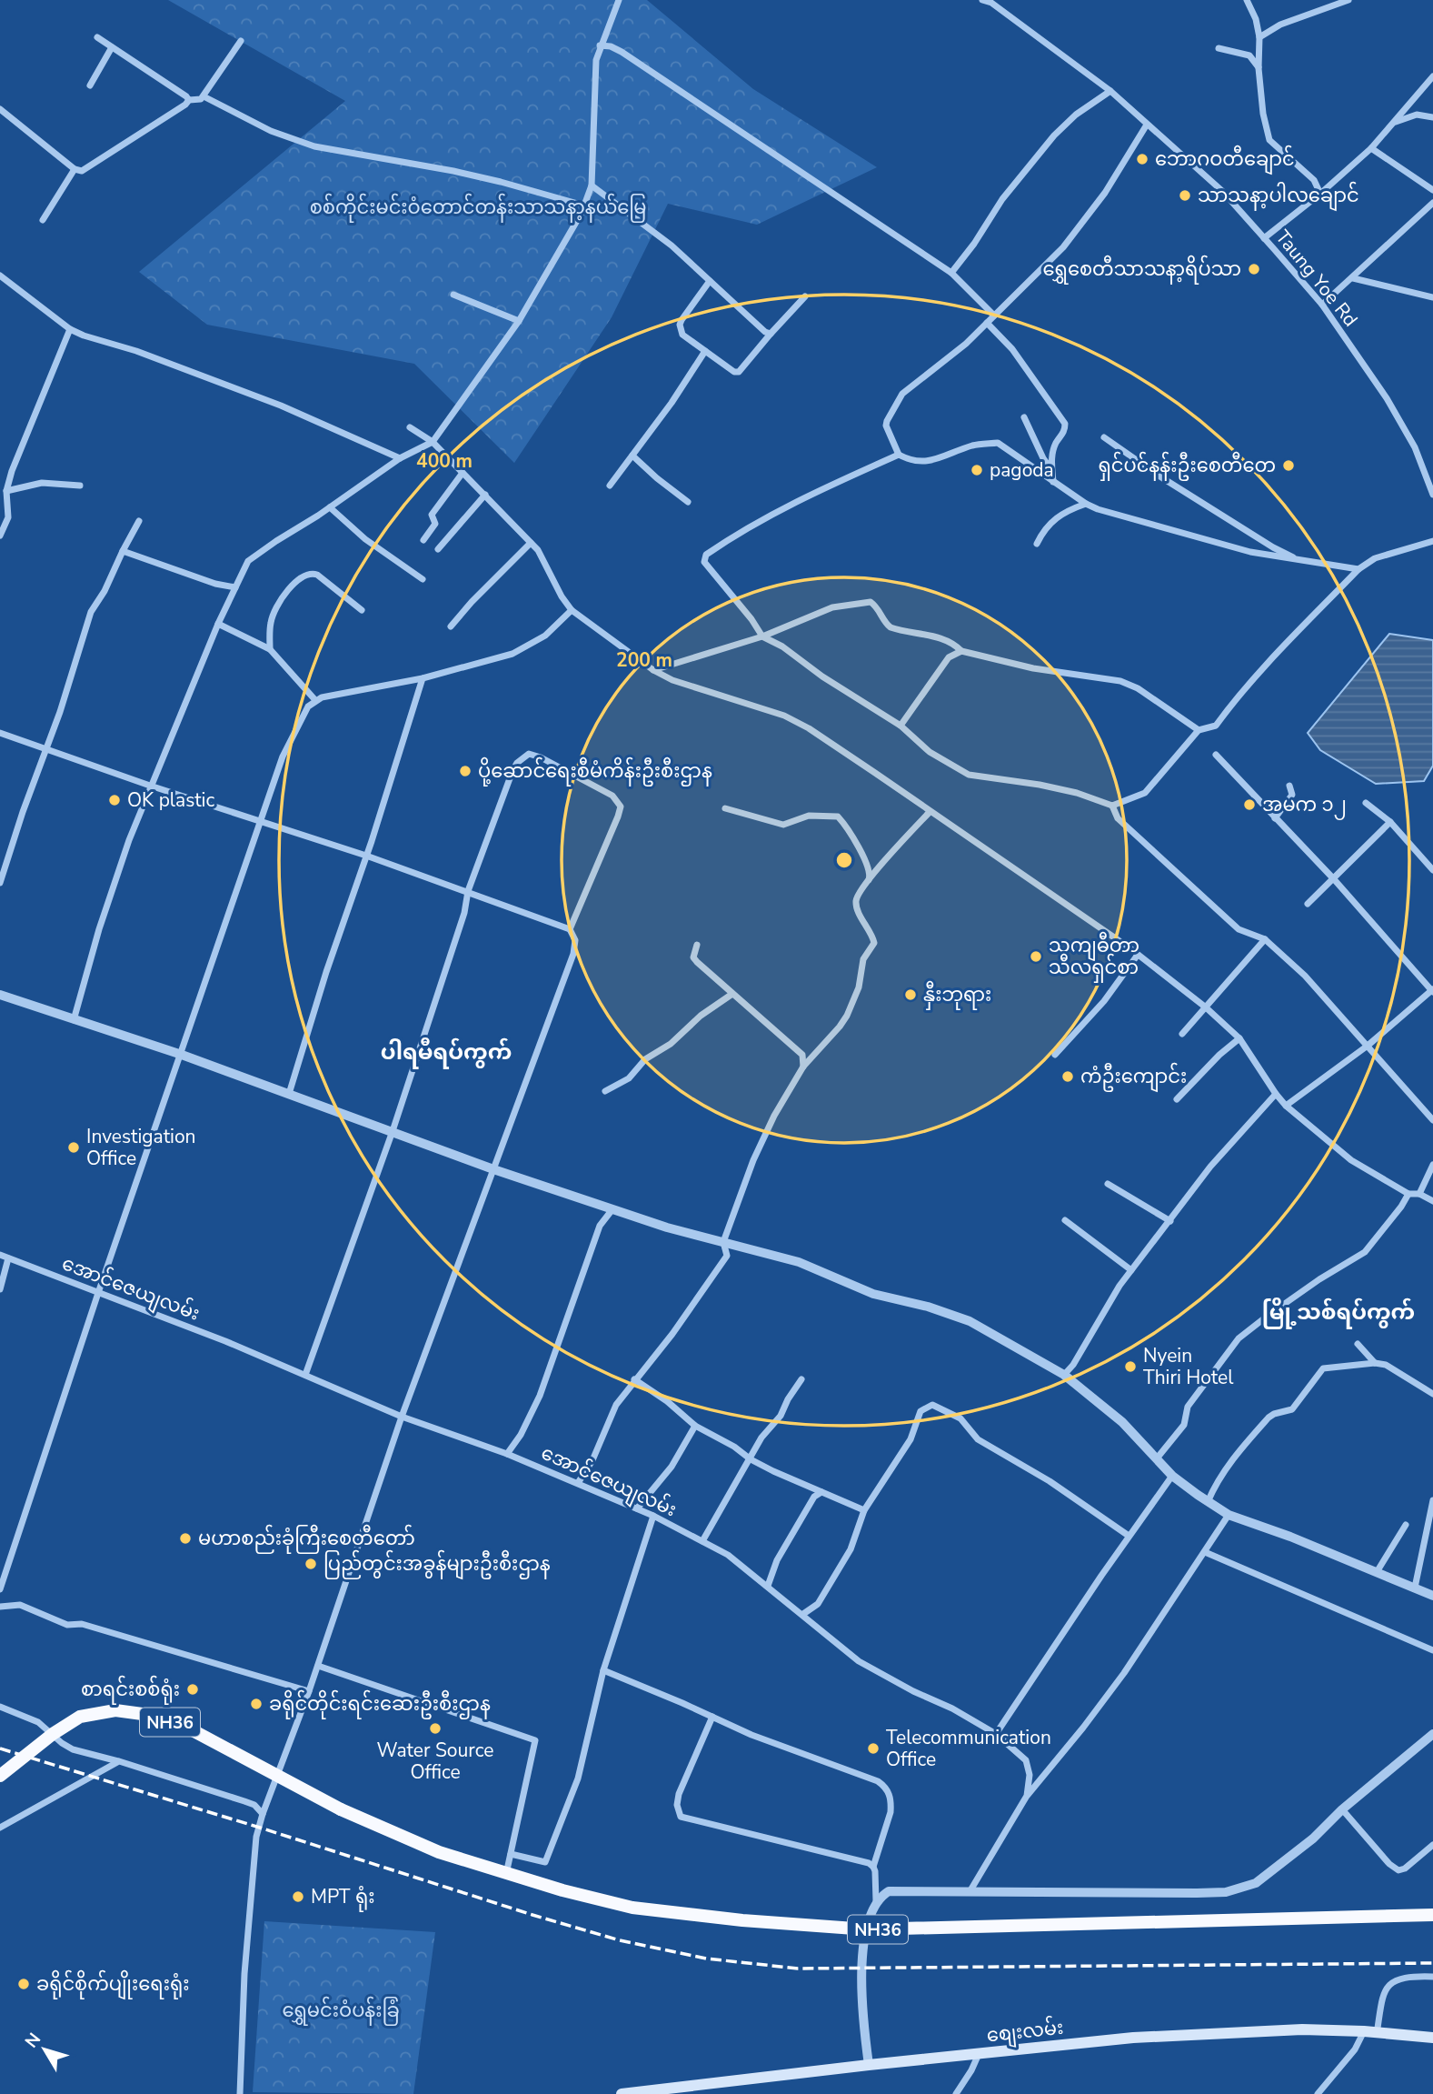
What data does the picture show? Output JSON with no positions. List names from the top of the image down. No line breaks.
{"streets":{"highway":["NH36"],"main road":["စျေးလမ်း"],"street":["Taung Yoe Rd","အောင်ဇေယျလမ်း"]},"districts":["ပါရမီရပ်ကွက်","မြို့သစ်ရပ်ကွက်"],"parks":["စစ်ကိုင်းမင်းဝံတောင်တန်းသာသနာ့နယ်မြေ","ရွှေမင်းဝံပန်းခြံ"],"places":["ဘောဂဝတီချောင်","သာသနာ့ပါလချောင်","ရွှေစေတီသာသနာ့ရိပ်သာ","ရှင်ပင်နန်းဦးစေတီတေ","pagoda","ပို့ဆောင်ရေးစီမံကိန်းဦးစီးဌာန","OK plastic","အမက ၁၂","သကျဓီတာ သီလရှင်စာ","နှီးဘုရား","ကံဦးကျောင်း","Investigation Office","Nyein Thiri Hotel","မဟာစည်းခုံကြီးစေတီတော်","ပြည်တွင်းအခွန်များဦးစီးဌာန","စာရင်းစစ်ရုံး","ခရိုင်တိုင်းရင်းဆေးဦးစီးဌာန","Water Source Office","Telecommunication Office","MPT ရုံး","ခရိုင်စိုက်ပျိုးရေးရုံး"],"north":"top left","rings":["400 m","200 m"]}
